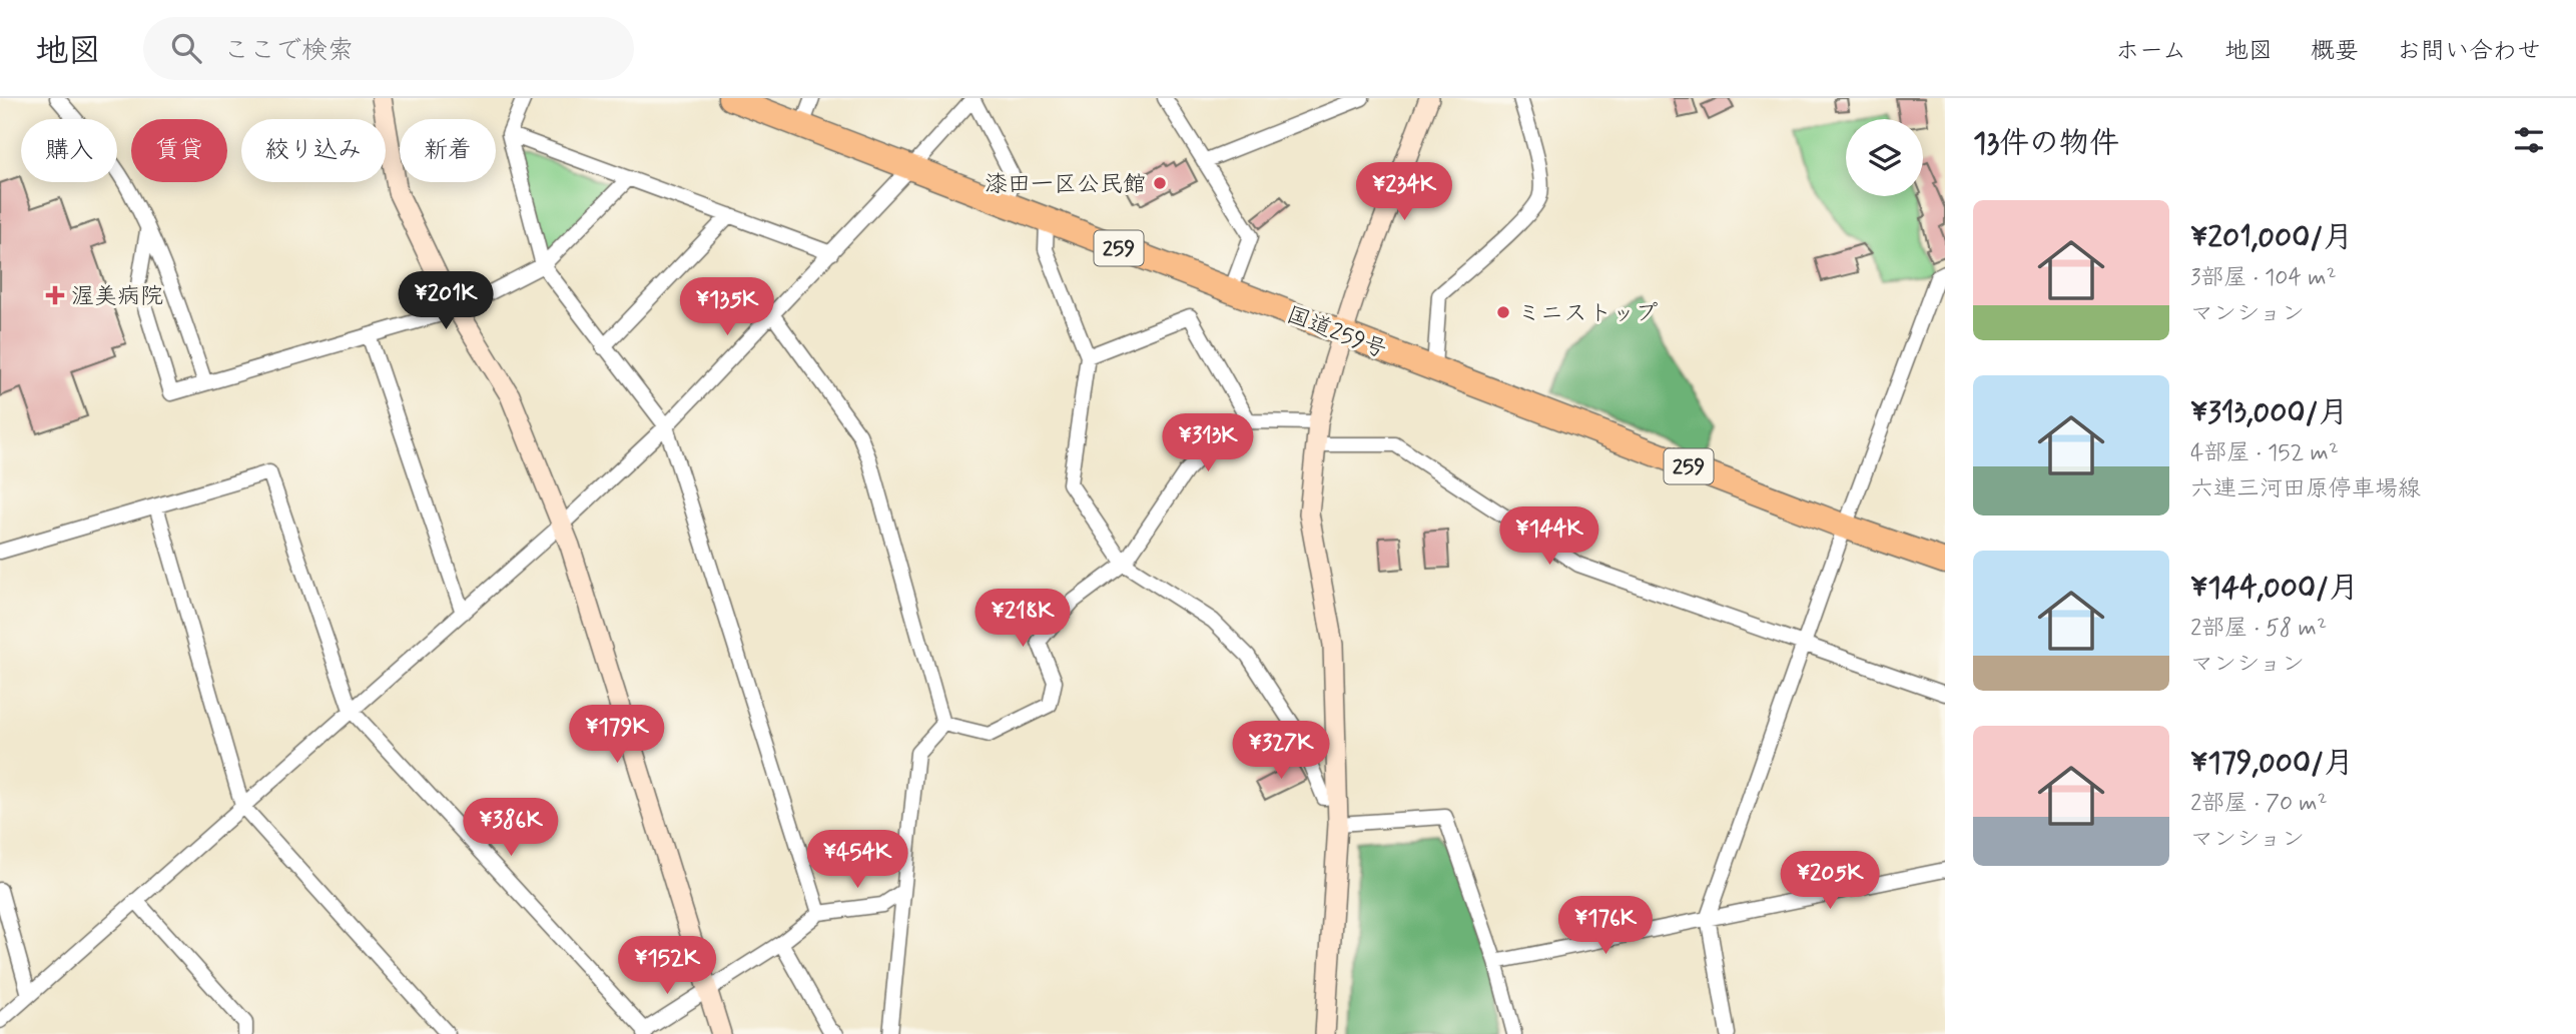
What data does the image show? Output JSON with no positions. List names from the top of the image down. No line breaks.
{"streets":{"highway":["259","国道259号"]},"places":{"other":["漆田一区公民館","ミニストップ"],"health":["渥美病院"]},"page":{"header":"地図","search":"ここで検索","nav":["ホーム","地図","概要","お問い合わせ"],"heading":"13件の物件","chip":["購入","賃貸","絞り込み","新着"],"price":["¥234K","¥201K","¥135K","¥313K","¥144K","¥218K","¥179K","¥327K","¥386K","¥454K","¥205K","¥176K","¥152K"],"list":[{"name":"¥201,000/月","note":"3部屋 · 104 m² · マンション"},{"name":"¥313,000/月","note":"4部屋 · 152 m² · 六連三河田原停車場線"},{"name":"¥144,000/月","note":"2部屋 · 58 m² · マンション"},{"name":"¥179,000/月","note":"2部屋 · 70 m² · マンション"}]}}
